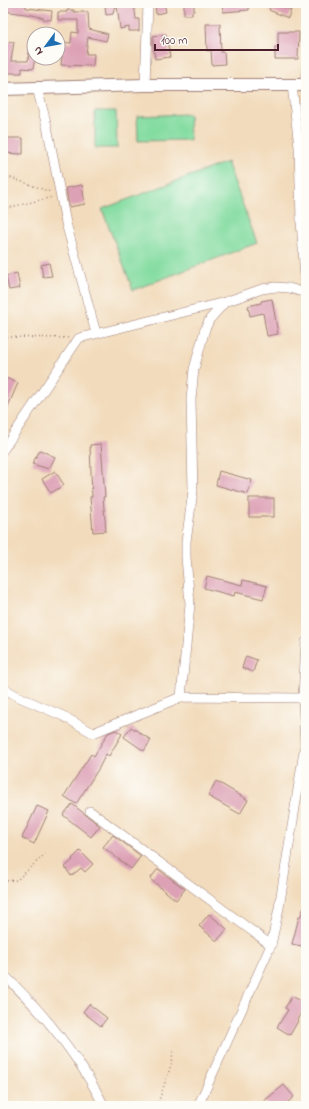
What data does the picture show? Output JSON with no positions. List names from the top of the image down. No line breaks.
{"scale_bar":"100 m","north":"bottom left"}
